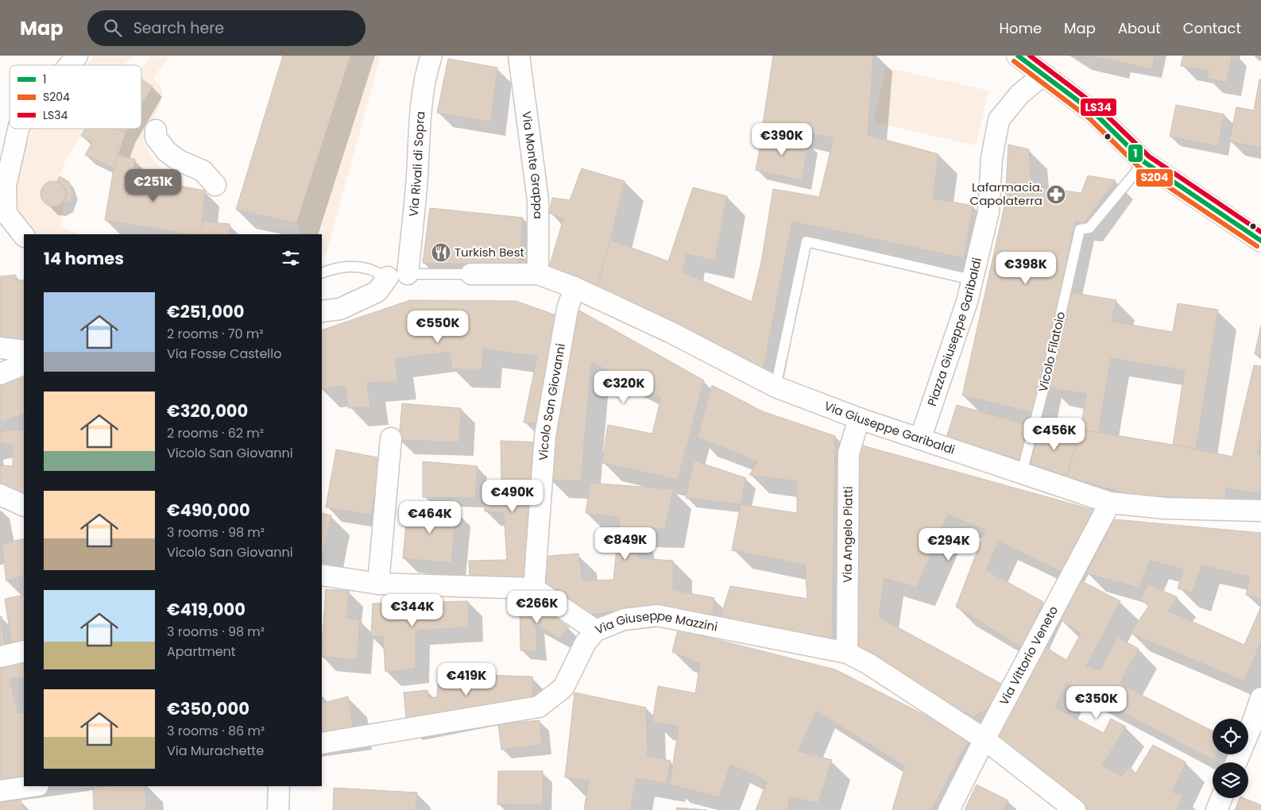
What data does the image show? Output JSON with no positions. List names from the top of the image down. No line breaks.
{"streets":{"street":["Via Rivali di Sopra","Via Monte Grappa","Piazza Giuseppe Garibaldi","Vicolo San Giovanni","Via Giuseppe Garibaldi","Via Angelo Piatti","Via Giuseppe Mazzini","Via Vittorio Veneto"],"lane":["Vicolo Filatoio"]},"crossings":[["Via Monte Grappa","Via Giuseppe Garibaldi"],["Piazza Giuseppe Garibaldi","Via Giuseppe Garibaldi"],["Vicolo Filatoio","Via Giuseppe Garibaldi"],["Vicolo San Giovanni","Via Giuseppe Garibaldi"],["Via Giuseppe Garibaldi","Via Angelo Piatti"],["Via Giuseppe Garibaldi","Via Vittorio Veneto"],["Via Angelo Piatti","Via Giuseppe Mazzini"],["Via Giuseppe Mazzini","Via Vittorio Veneto"]],"places":{"pharmacy":["Lafarmacia. Capolaterra"],"restaurant":["Turkish Best"]},"lines":["transit line 1","transit line LS34","transit line S204"],"legend":["1","S204","LS34"],"page":{"header":"Map","search":"Search here","nav":["Home","Map","About","Contact"],"price":["€390K","€251K","€398K","€550K","€320K","€456K","€490K","€464K","€849K","€294K","€266K","€344K","€419K","€350K"],"heading":"14 homes","list":[{"name":"€251,000","note":"2 rooms · 70 m² · Via Fosse Castello"},{"name":"€320,000","note":"2 rooms · 62 m² · Vicolo San Giovanni"},{"name":"€490,000","note":"3 rooms · 98 m² · Vicolo San Giovanni"},{"name":"€419,000","note":"3 rooms · 98 m² · Apartment"},{"name":"€350,000","note":"3 rooms · 86 m² · Via Murachette"}]}}
